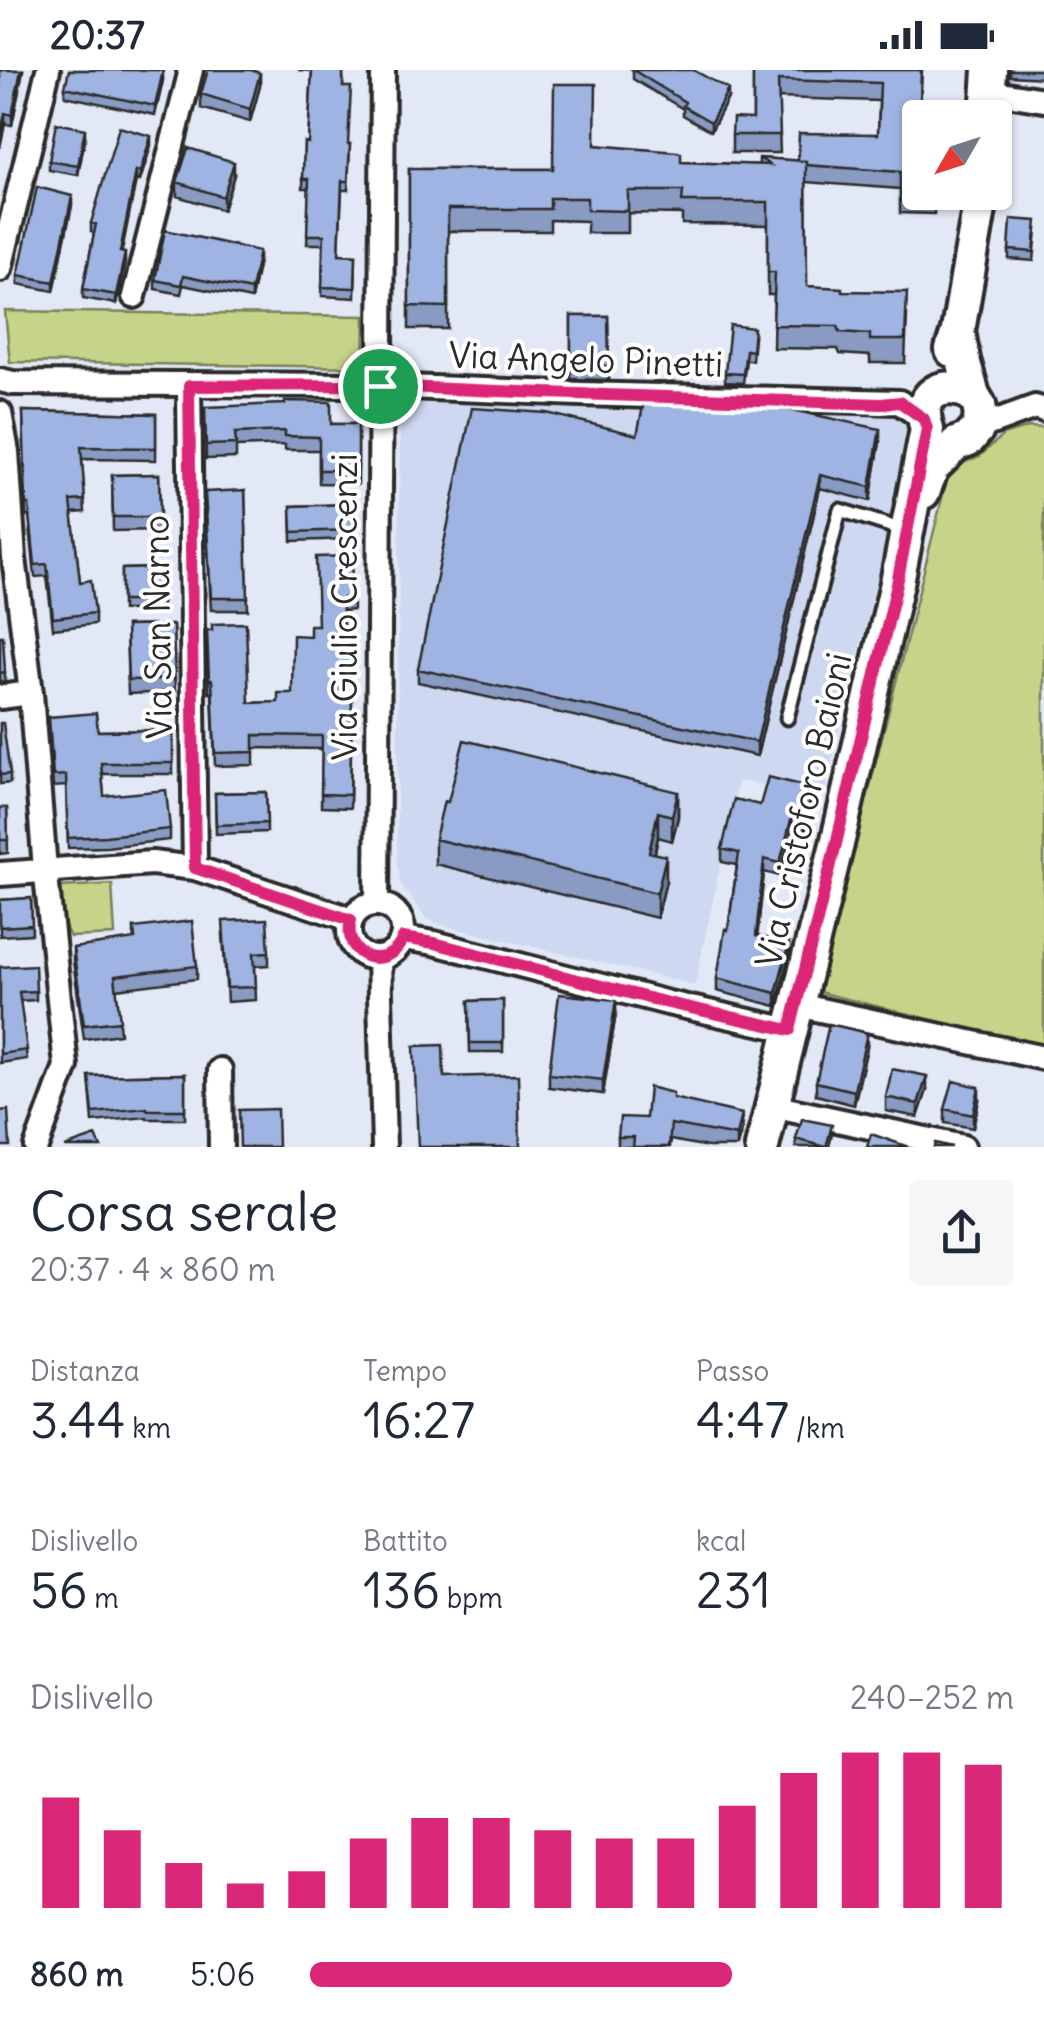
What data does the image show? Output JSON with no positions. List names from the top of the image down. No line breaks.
{"streets":{"street":["Via Angelo Pinetti","Via Giulio Crescenzi","Via San Narno","Via Cristoforo Baioni"]},"crossings":[["Via Angelo Pinetti","Via Giulio Crescenzi"],["Via Angelo Pinetti","Via San Narno"],["Via Angelo Pinetti","Via Cristoforo Baioni"]],"north":"bottom left","page":{"status":"20:37","heading":["Corsa serale","20:37 · 4 × 860 m"],"stats":[["Distanza","3.44 km"],["Tempo","16:27"],["Passo","4:47 /km"],["Dislivello","56 m"],["Battito","136 bpm"],["kcal","231"]],"chart":["Dislivello","240–252 m"],"list":[{"name":"860 m","note":"5:06"}]}}
